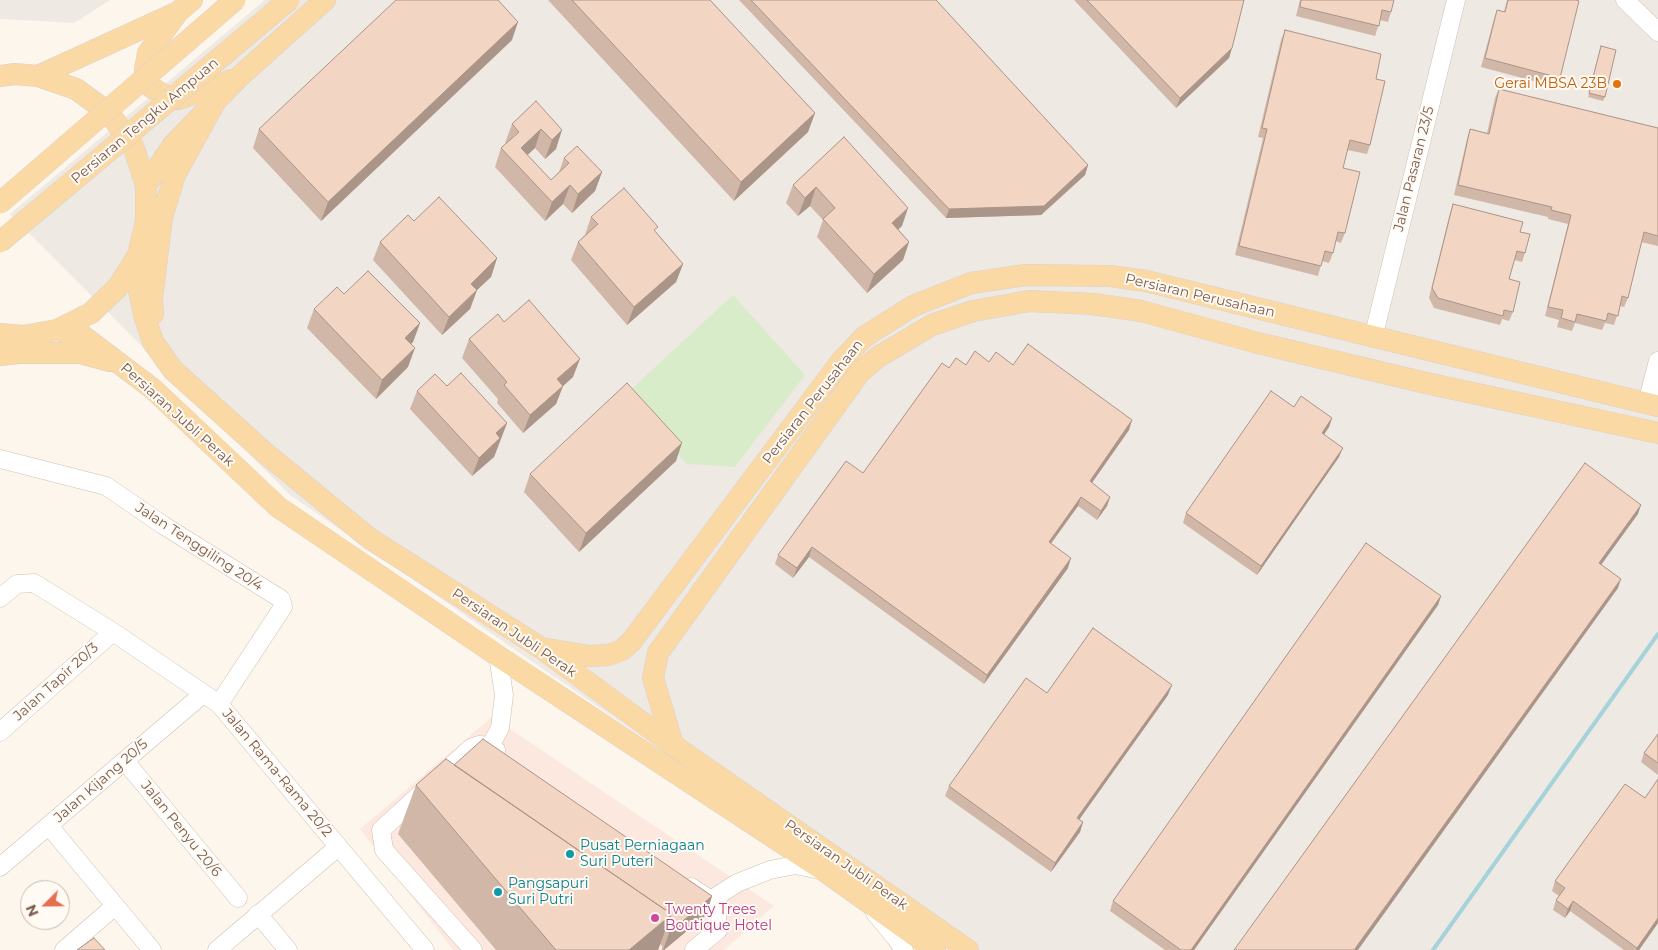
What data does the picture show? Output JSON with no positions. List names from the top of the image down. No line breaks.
{"streets":{"main road":["Persiaran Tengku Ampuan","Persiaran Perusahaan","Persiaran Jubli Perak"],"street":["Jalan Pasaran 23/5","Jalan Tenggiling 20/4","Jalan Tapir 20/3","Jalan Rama-Rama 20/2","Jalan Kijang 20/5","Jalan Penyu 20/6"]},"crossings":[["Jalan Pasaran 23/5","Persiaran Perusahaan"],["Persiaran Perusahaan","Persiaran Jubli Perak"],["Jalan Tenggiling 20/4","Jalan Rama-Rama 20/2"],["Jalan Tapir 20/3","Jalan Rama-Rama 20/2"],["Jalan Rama-Rama 20/2","Jalan Kijang 20/5"],["Jalan Kijang 20/5","Jalan Penyu 20/6"]],"places":["Gerai MBSA 23B","Pusat Perniagaan Suri Puteri","Pangsapuri Suri Putri","Twenty Trees Boutique Hotel"],"north":"bottom left"}
